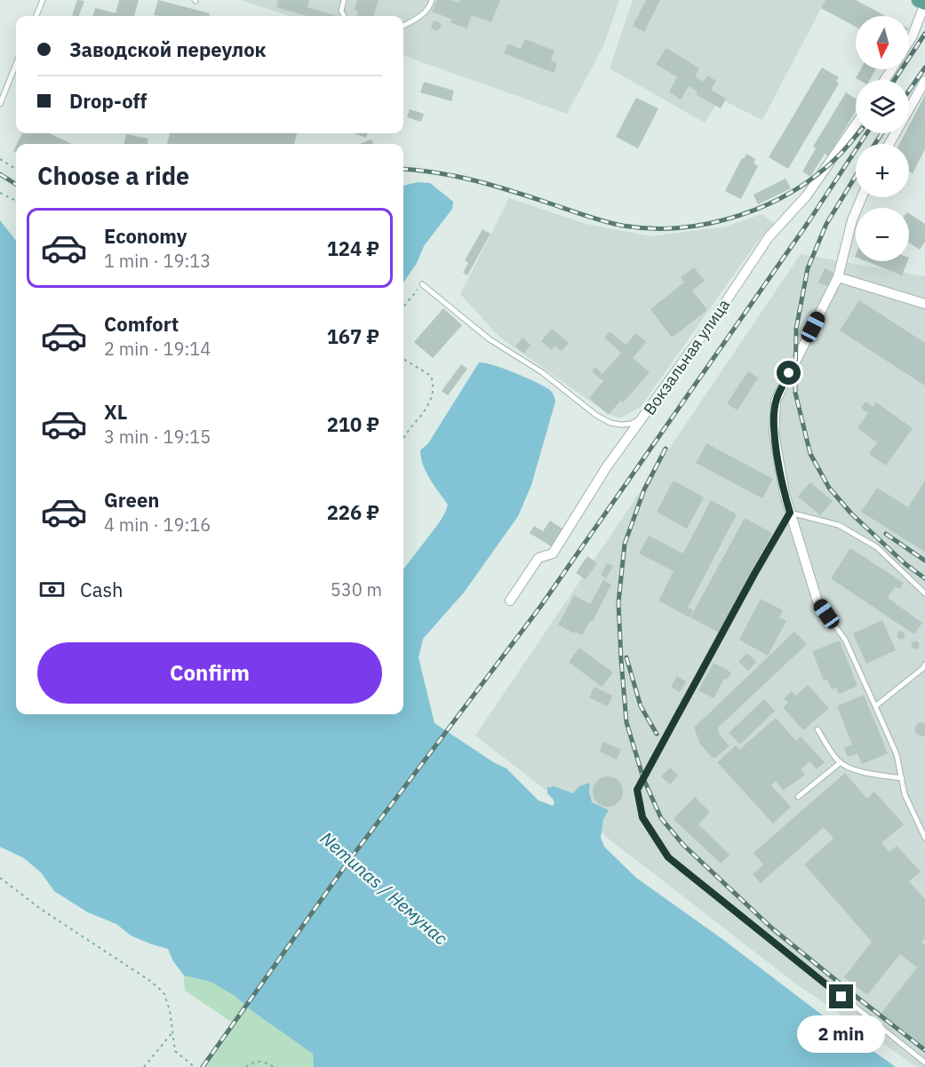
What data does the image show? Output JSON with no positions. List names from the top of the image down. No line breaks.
{"streets":{"street":["Вокзальная улица"]},"water":["Nemunas / Немунас"],"north":"bottom","page":{"map_buttons":["+","−"],"banner":["Заводской переулок","Drop-off"],"heading":"Choose a ride","list":[{"name":"Economy","note":"1 min · 19:13","value":"124 ₽"},{"name":"Comfort","note":"2 min · 19:14","value":"167 ₽"},{"name":"XL","note":"3 min · 19:15","value":"210 ₽"},{"name":"Green","note":"4 min · 19:16","value":"226 ₽"}],"pay":["Cash","530 m"],"buttons":"Confirm","bubble":"2 min"}}
